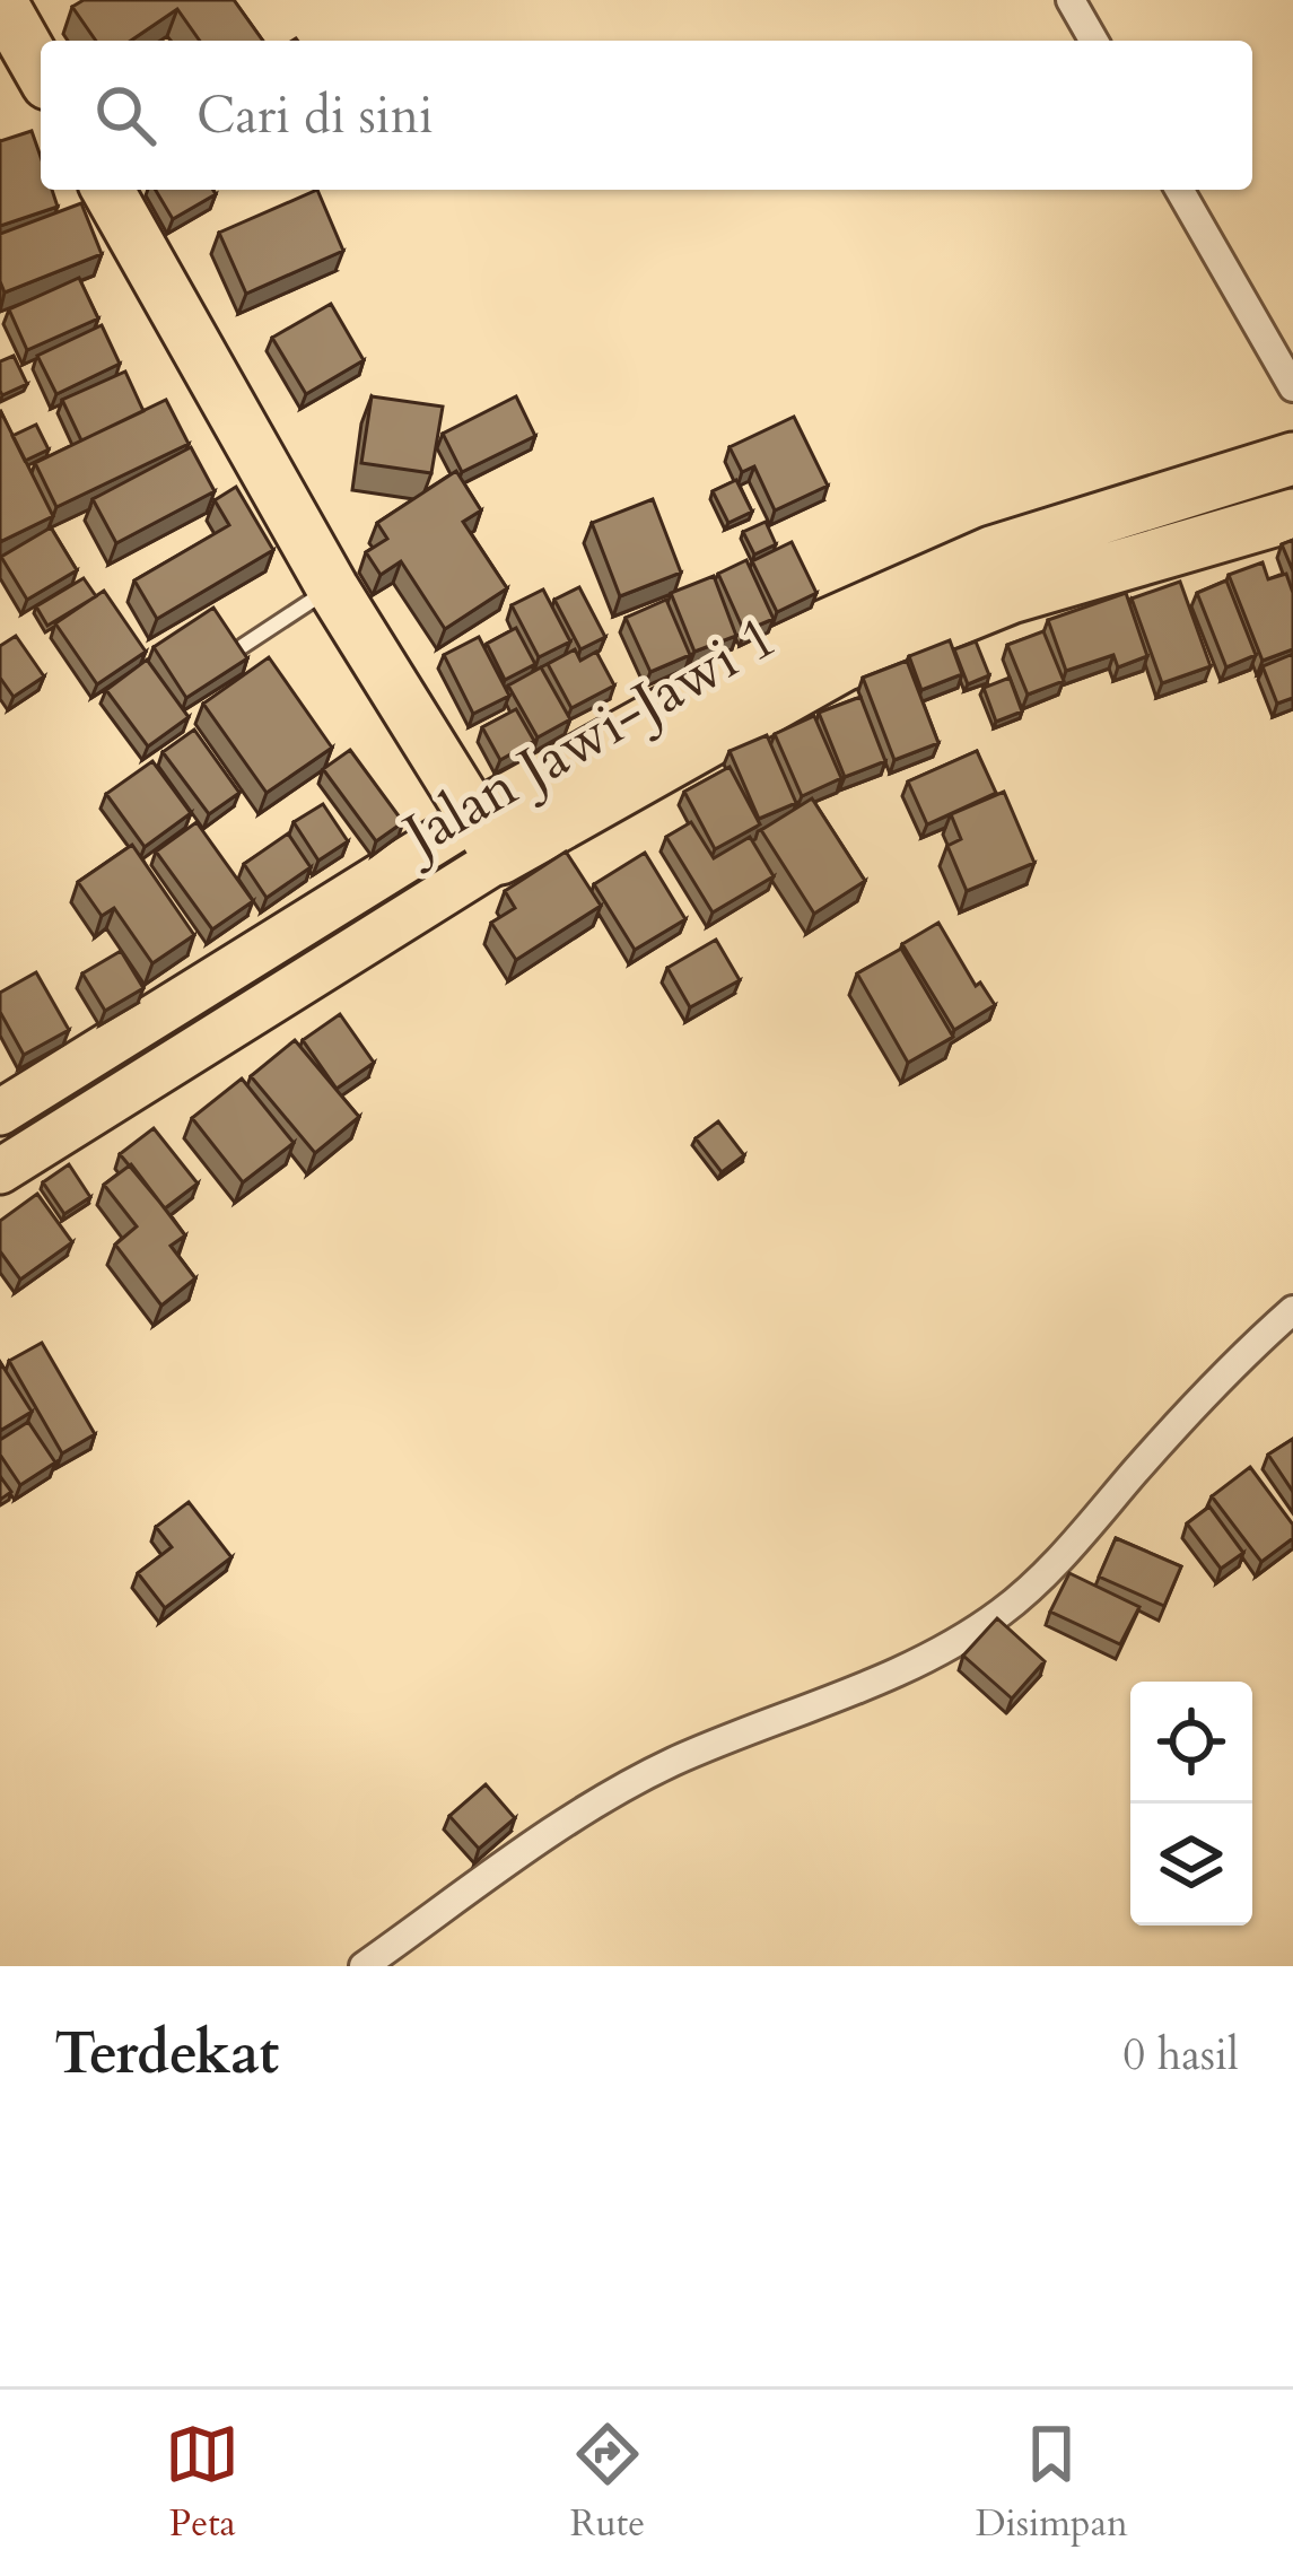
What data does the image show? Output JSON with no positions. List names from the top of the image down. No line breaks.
{"streets":{"highway":["Jalan Jawi-Jawi 1"]},"page":{"search":"Cari di sini","heading":["Terdekat","0 hasil"],"nav":["Peta","Rute","Disimpan"]}}
